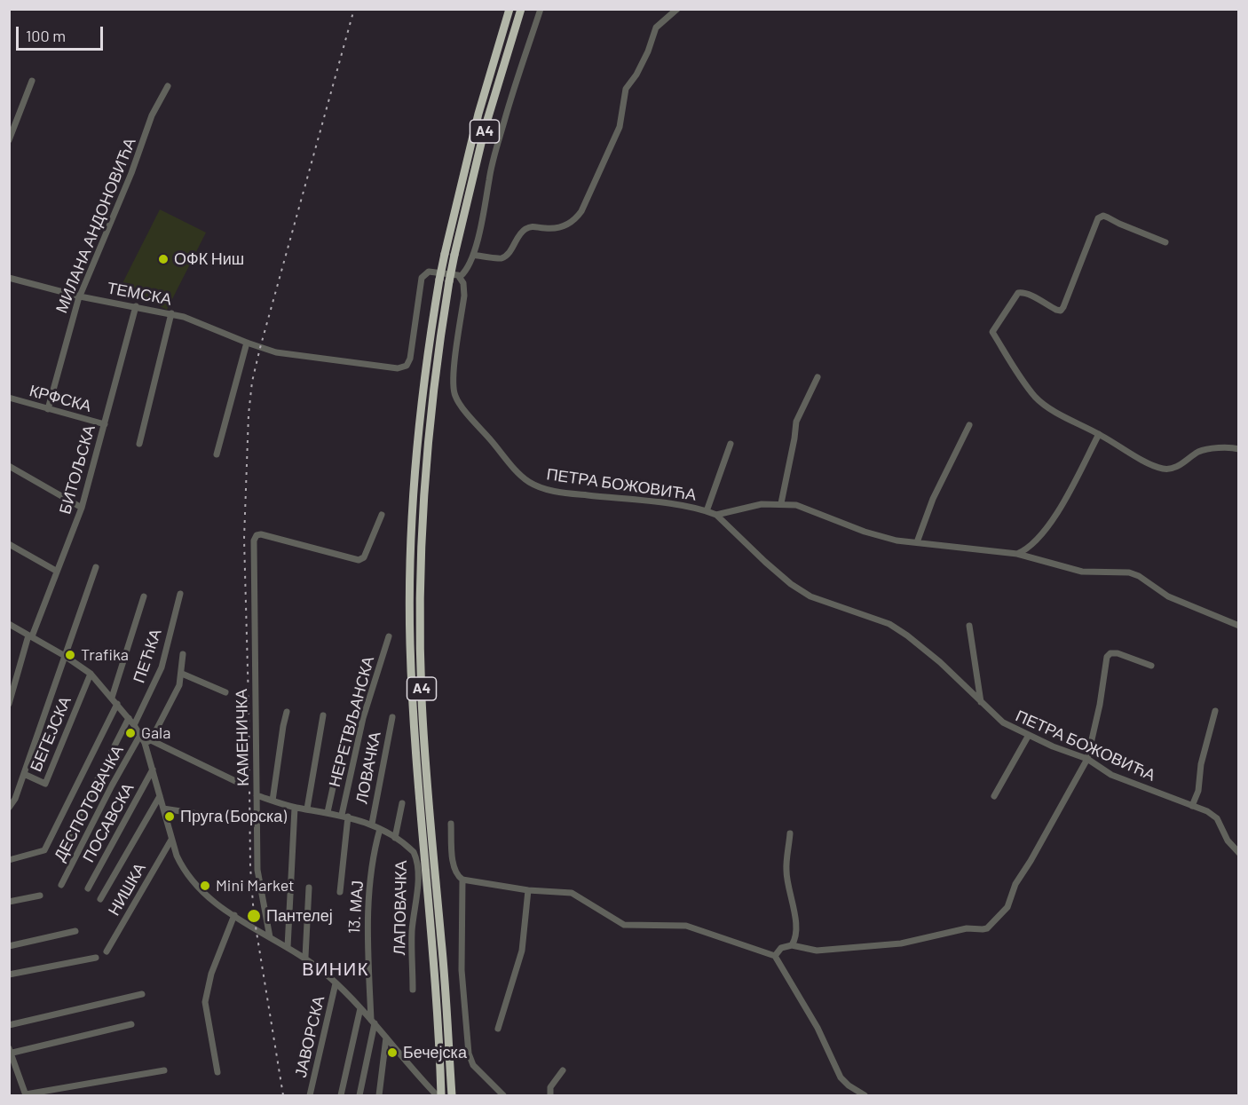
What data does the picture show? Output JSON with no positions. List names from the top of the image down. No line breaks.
{"streets":{"highway":["A4"],"street":["МИЛАНА АНДОНОВИЋА","ТЕМСКА","КРФСКА","БИТОЉСКА","ПЕТРА БОЖОВИЋА","ПЕЋКА","НЕРЕТВЉАНСКА","БЕГЕЈСКА","КАМЕНИЧКА","ЛОВАЧКА","ДЕСПОТОВАЧКА","ПОСАВСКА","НИШКА","13. МАЈ","ЛАПОВАЧКА","ЈАВОРСКА"]},"crossings":[["МИЛАНА АНДОНОВИЋА","ТЕМСКА"],["МИЛАНА АНДОНОВИЋА","КРФСКА"],["ТЕМСКА","БИТОЉСКА"],["ТЕМСКА","ПЕТРА БОЖОВИЋА"],["КРФСКА","БИТОЉСКА"],["НЕРЕТВЉАНСКА","ЛАПОВАЧКА"],["КАМЕНИЧКА","ЛАПОВАЧКА"],["ЛОВАЧКА","ЛАПОВАЧКА"],["13. МАЈ","ЛАПОВАЧКА"]],"districts":["ВИНИК"],"places":["ОФК Ниш","Trafika","Gala","Пруга (Борска)","Mini Market","Пантелеј","Бечејска"],"scale_bar":"100 m"}
